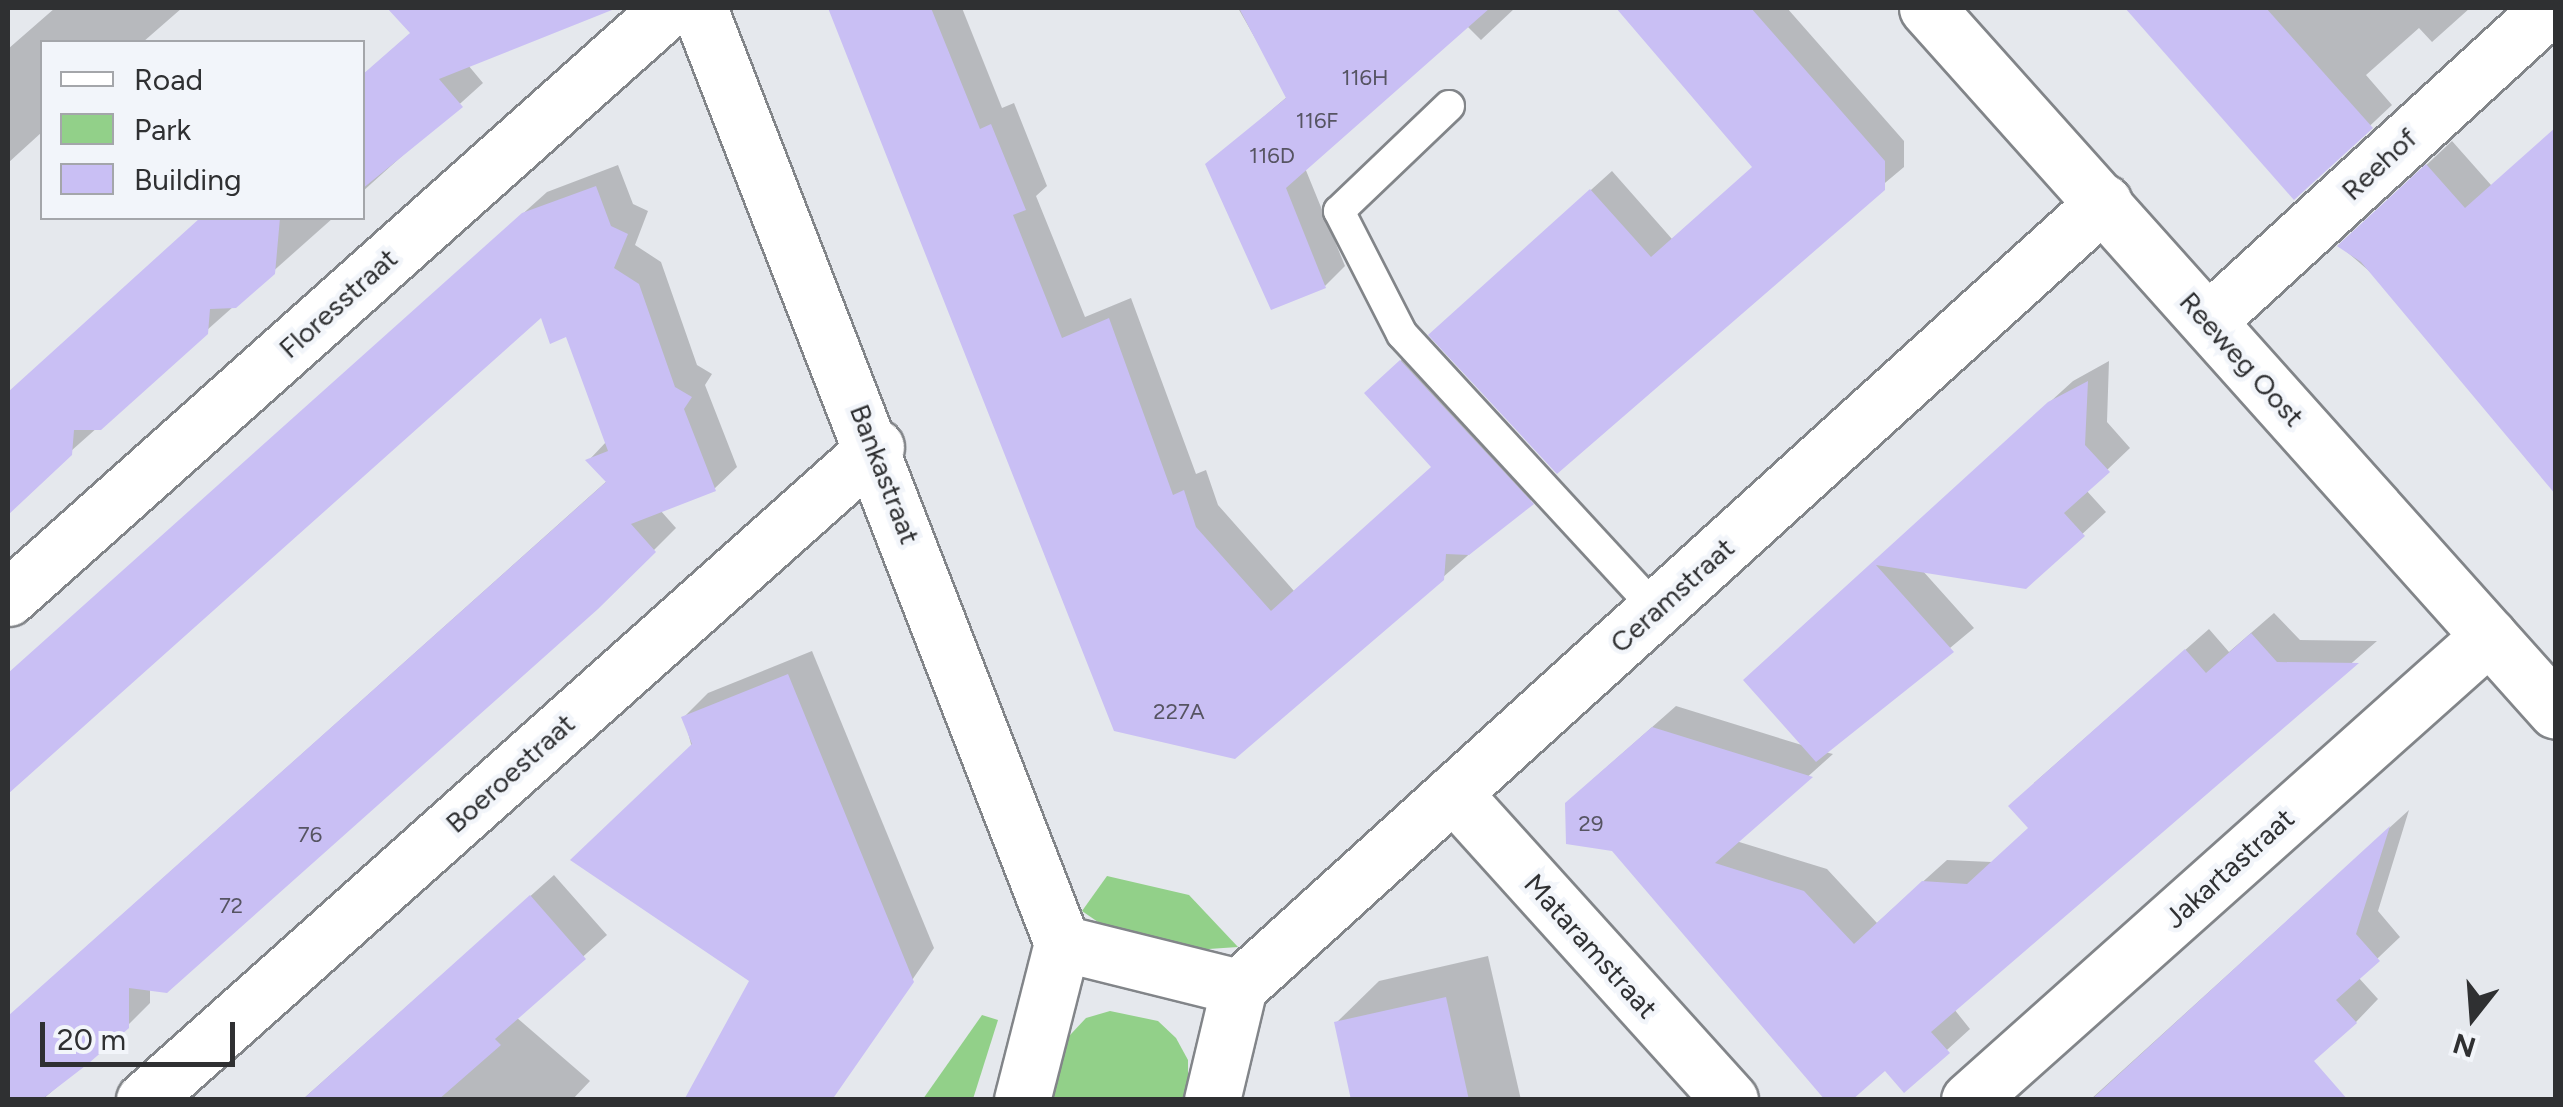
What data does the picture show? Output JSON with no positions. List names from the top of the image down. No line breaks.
{"streets":{"street":["Reehof","Floresstraat","Reeweg Oost","Bankastraat","Ceramstraat","Boeroestraat","Jakartastraat","Mataramstraat"]},"crossings":[["Reehof","Reeweg Oost"],["Reeweg Oost","Ceramstraat"],["Reeweg Oost","Jakartastraat"],["Bankastraat","Boeroestraat"],["Ceramstraat","Mataramstraat"]],"house_numbers":["116H","116F","116D","227A","29","76","72"],"legend":["Road","Park","Building"],"scale_bar":"20 m","north":"bottom"}
